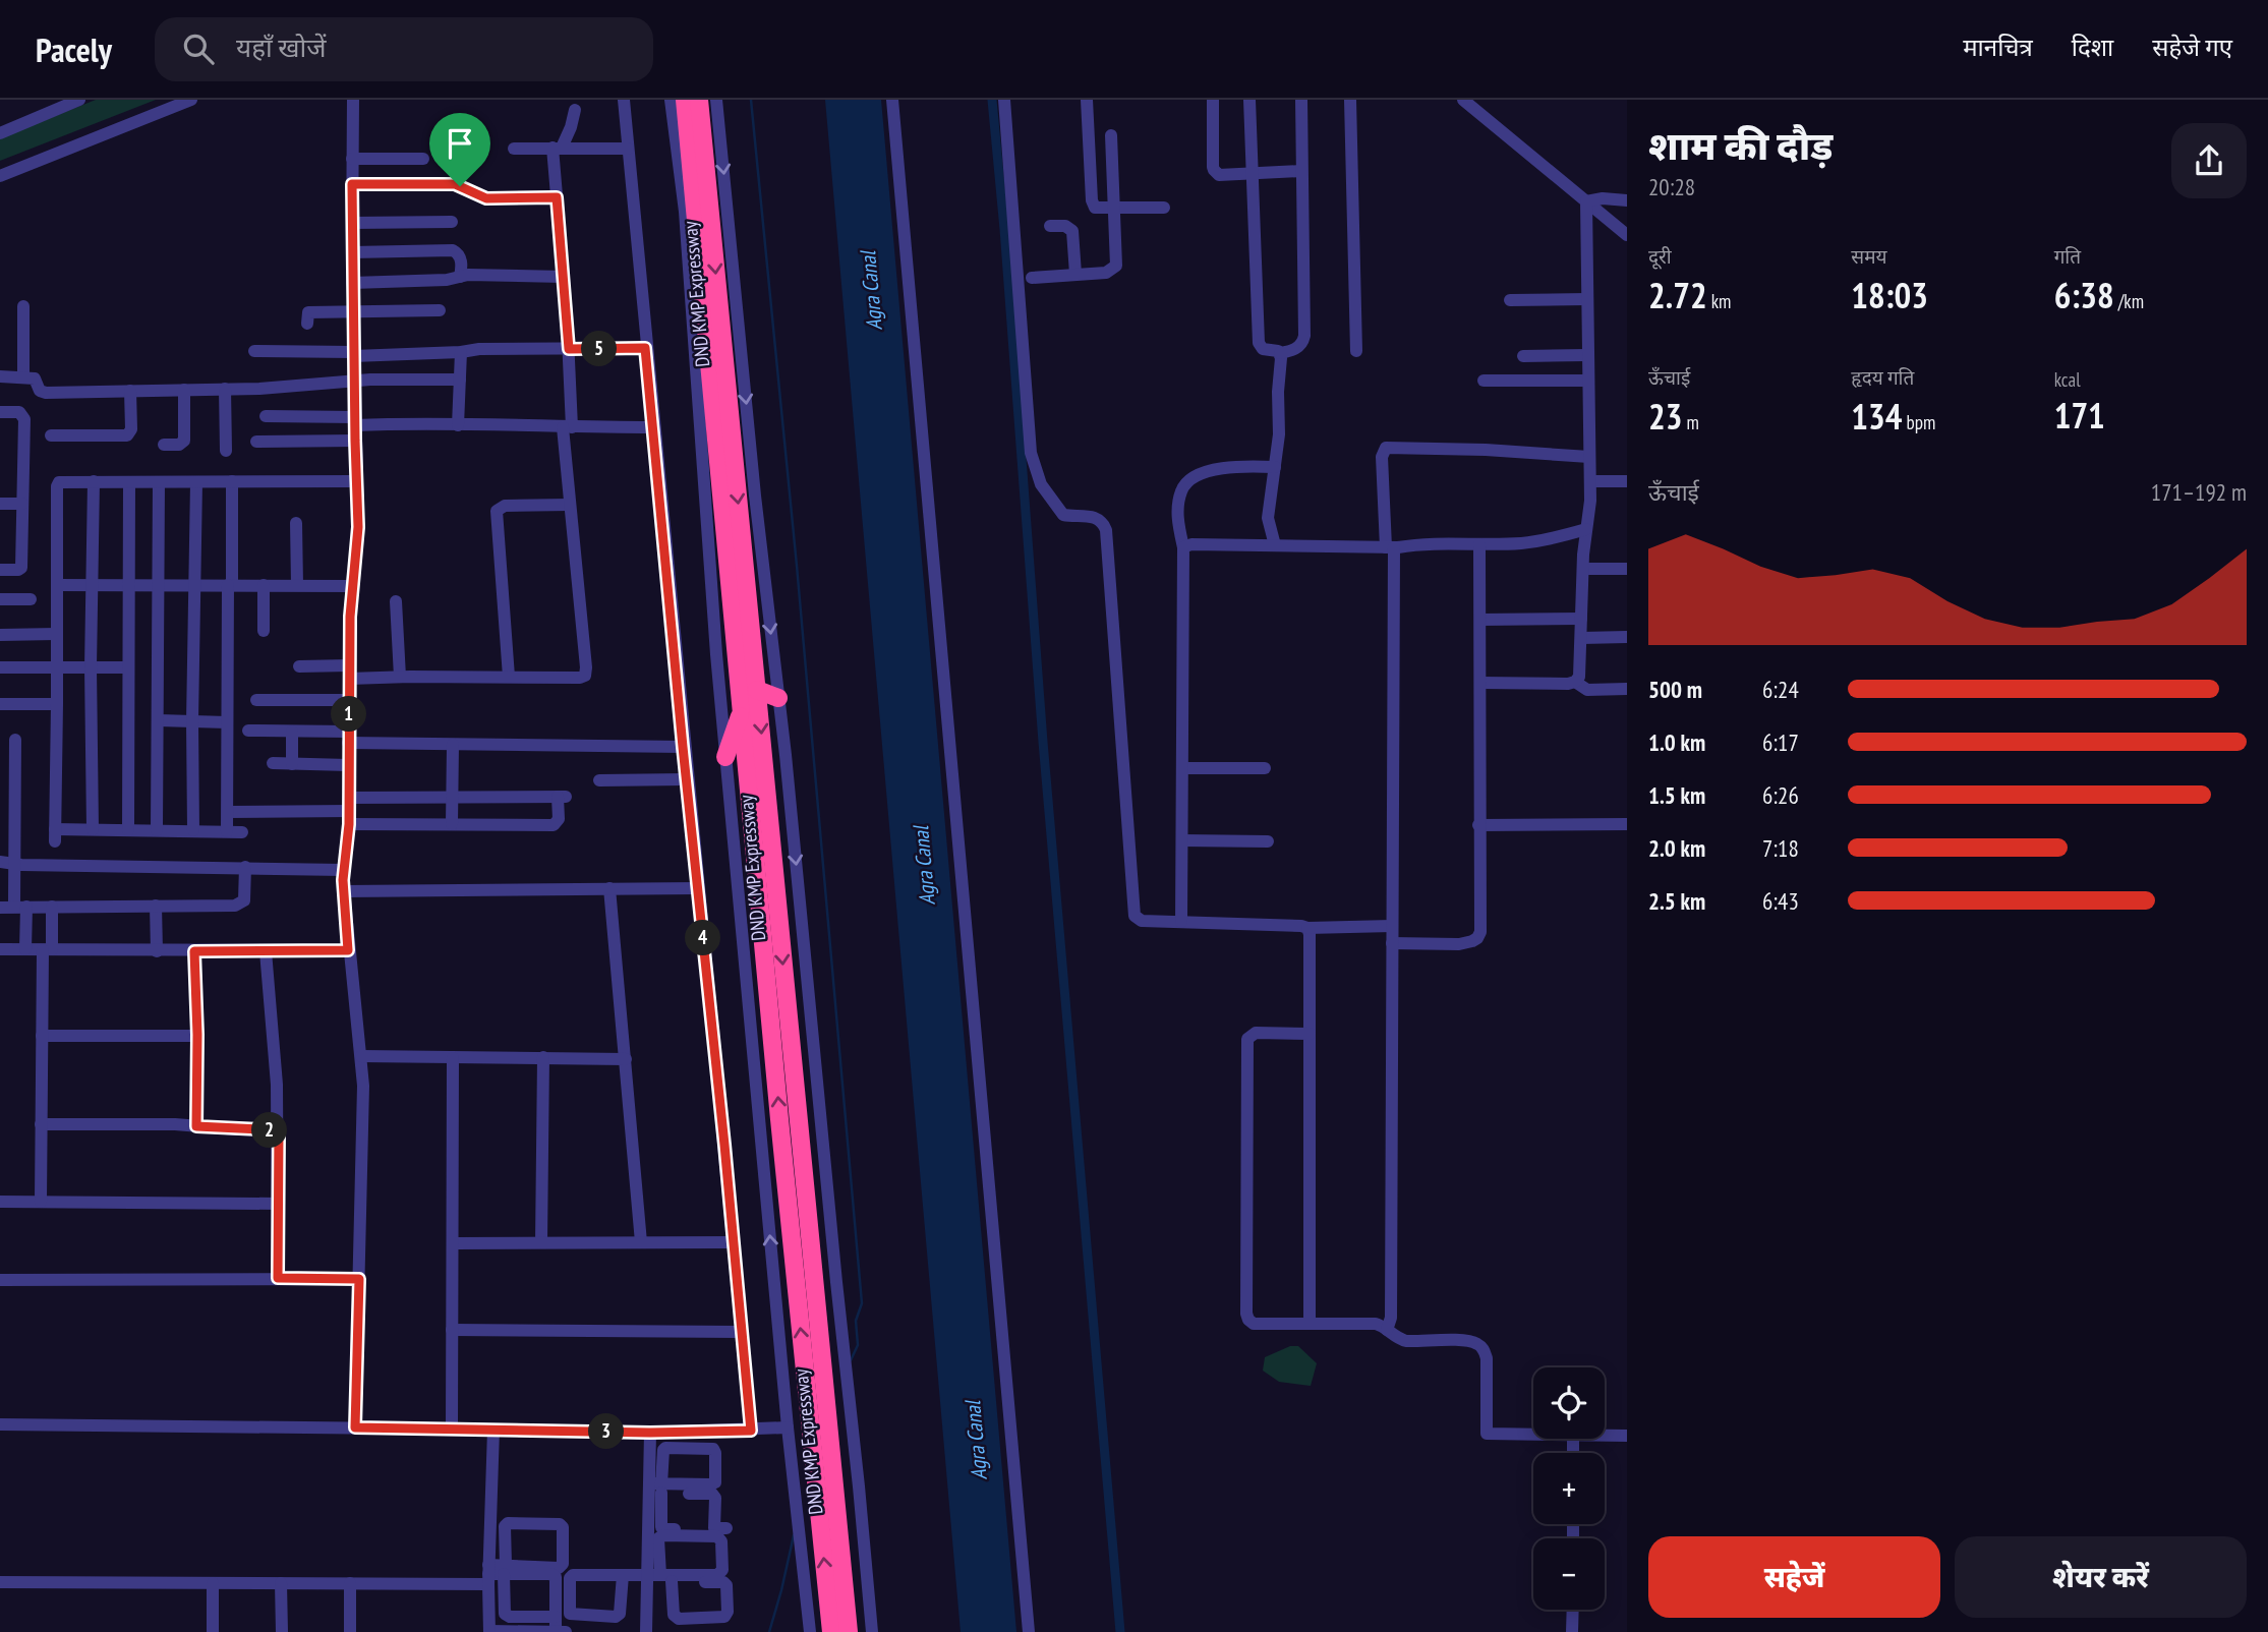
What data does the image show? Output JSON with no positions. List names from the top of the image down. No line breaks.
{"streets":{"highway":["DND KMP Expressway"]},"water":["Agra Canal"],"page":{"header":"Pacely","search":"यहाँ खोजें","nav":["मानचित्र","दिशा","सहेजे गए"],"heading":["शाम की दौड़","20:28"],"stats":[["दूरी","2.72 km"],["समय","18:03"],["गति","6:38 /km"],["ऊँचाई","23 m"],["हृदय गति","134 bpm"],["kcal","171"]],"pins":["5","1","4","2","3"],"chart":["ऊँचाई","171–192 m"],"list":[{"name":"500 m","note":"6:24"},{"name":"1.0 km","note":"6:17"},{"name":"1.5 km","note":"6:26"},{"name":"2.0 km","note":"7:18"},{"name":"2.5 km","note":"6:43"}],"map_buttons":["+","−"],"buttons":["सहेजें","शेयर करें"]}}
